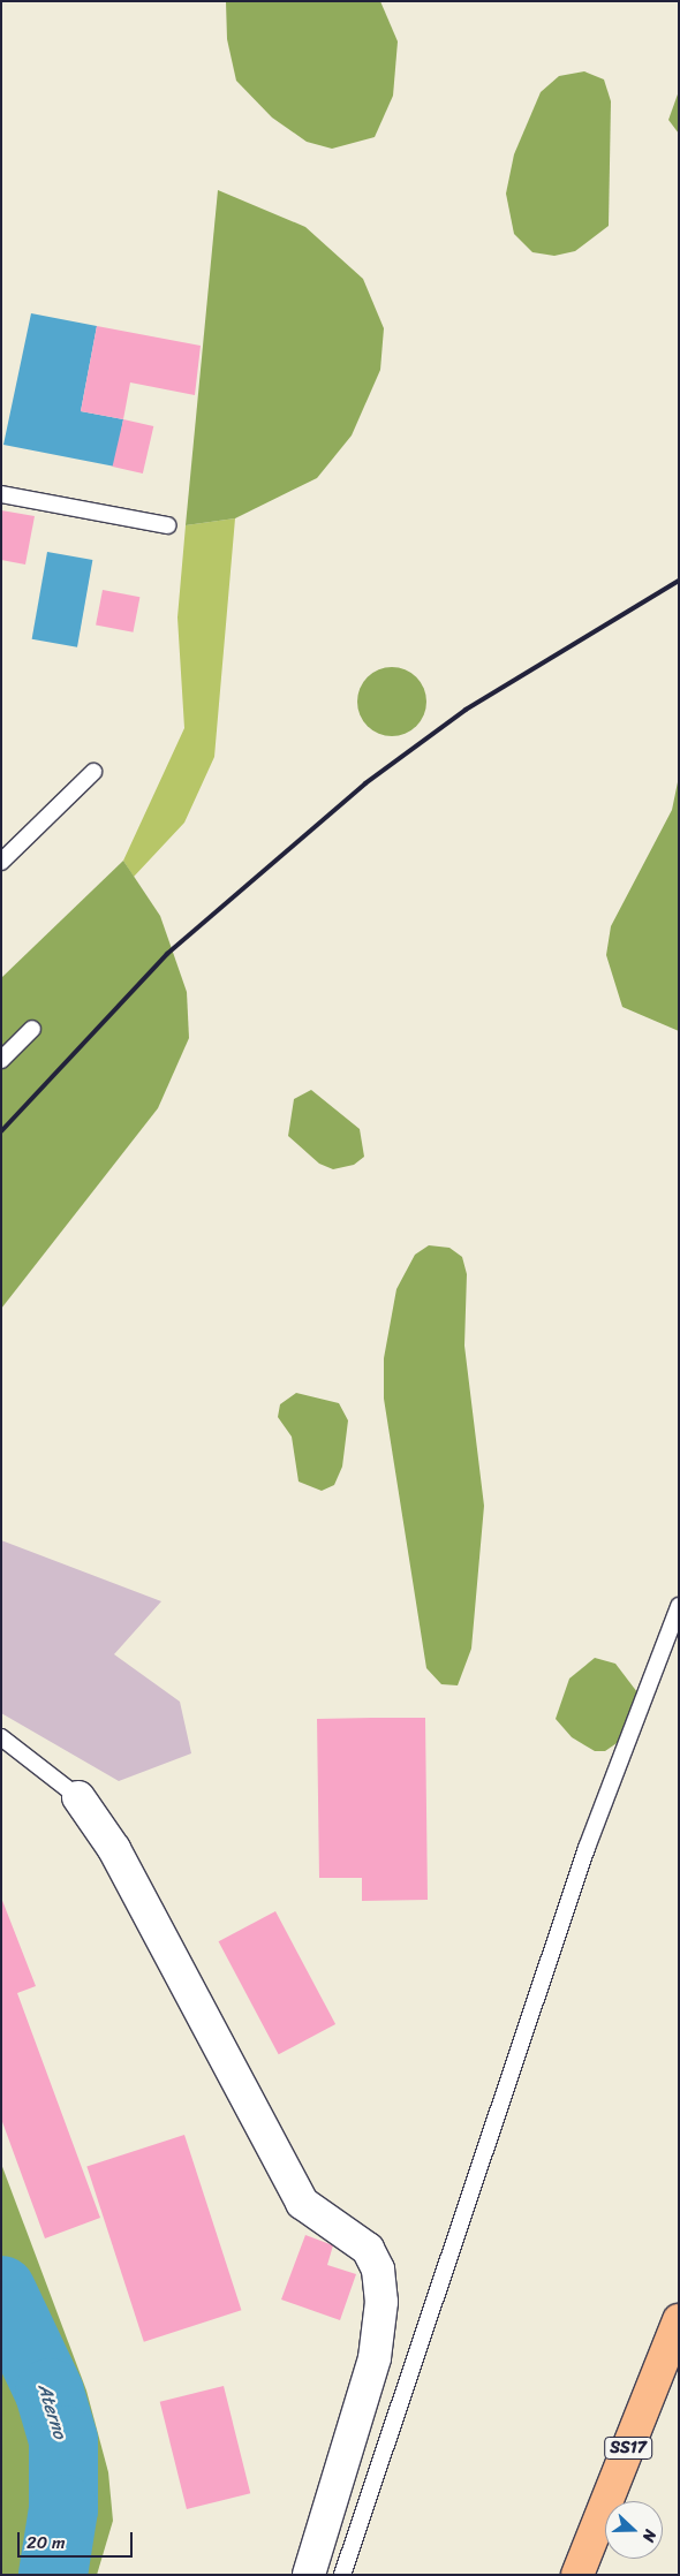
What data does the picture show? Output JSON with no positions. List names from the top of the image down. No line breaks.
{"streets":{"main road":["SS17"]},"water":["Aterno"],"scale_bar":"20 m","north":"right"}
